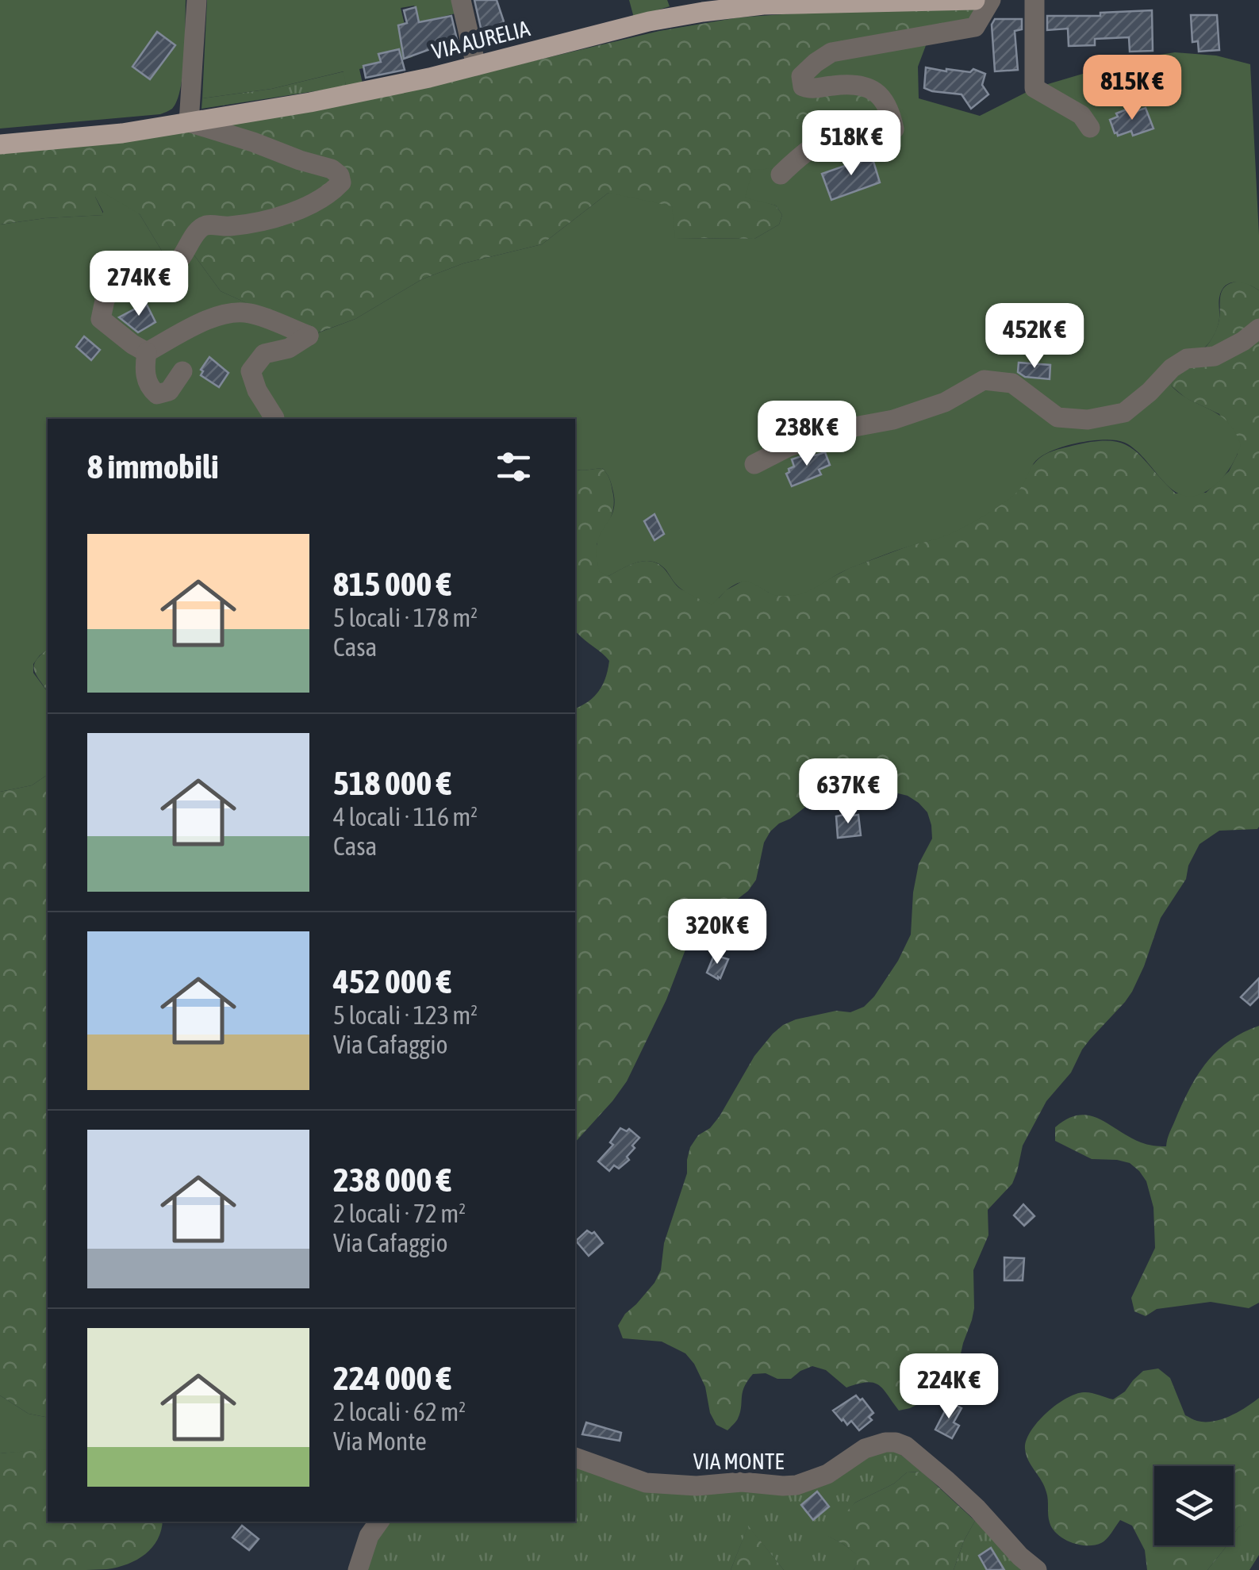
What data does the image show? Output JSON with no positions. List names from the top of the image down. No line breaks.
{"streets":{"main road":["VIA AURELIA"],"street":["VIA MONTE"]},"page":{"price":["815K €","518K €","274K €","452K €","238K €","637K €","320K €","224K €"],"heading":"8 immobili","list":[{"name":"815 000 €","note":"5 locali · 178 m² · Casa"},{"name":"518 000 €","note":"4 locali · 116 m² · Casa"},{"name":"452 000 €","note":"5 locali · 123 m² · Via Cafaggio"},{"name":"238 000 €","note":"2 locali · 72 m² · Via Cafaggio"},{"name":"224 000 €","note":"2 locali · 62 m² · Via Monte"}]}}
